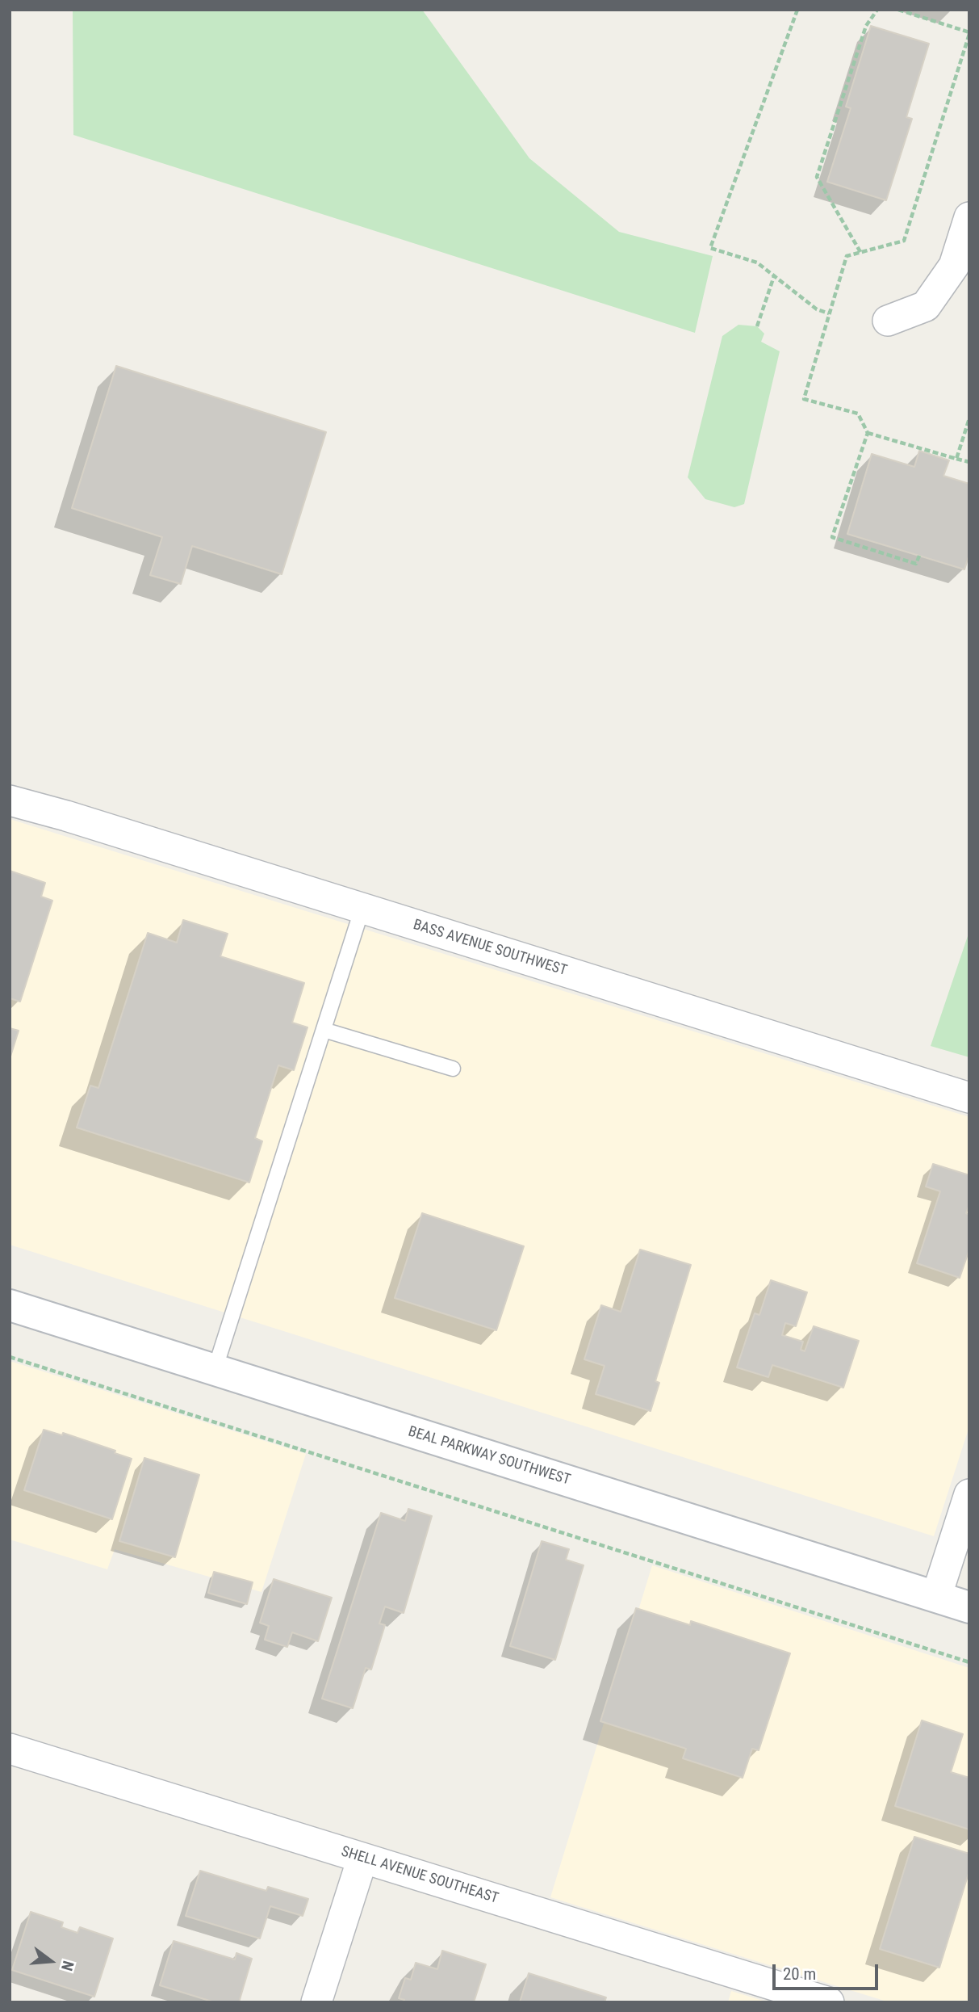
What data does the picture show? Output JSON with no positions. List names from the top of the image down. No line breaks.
{"streets":{"main road":["BEAL PARKWAY SOUTHWEST"],"street":["BASS AVENUE SOUTHWEST","SHELL AVENUE SOUTHEAST"]},"scale_bar":"20 m","north":"right"}
